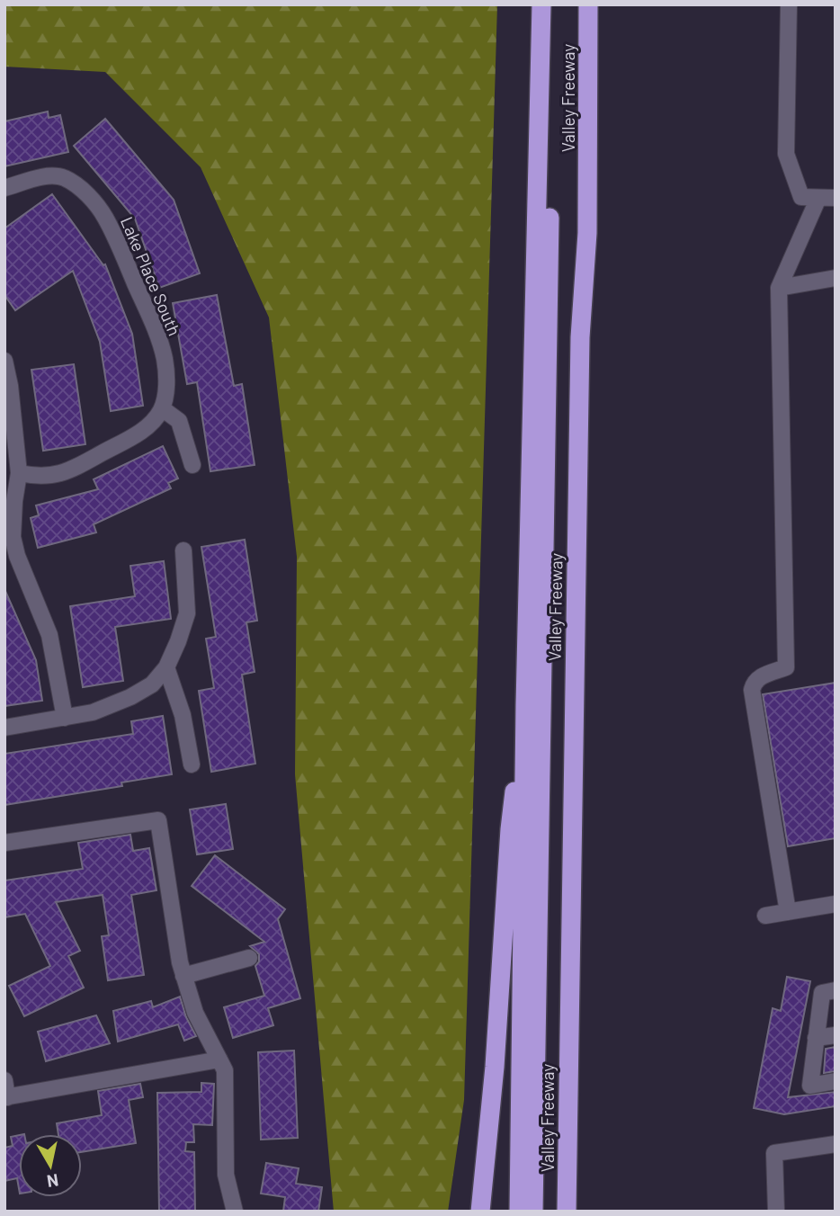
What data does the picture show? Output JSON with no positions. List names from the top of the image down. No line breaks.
{"streets":{"highway":["Valley Freeway"],"street":["Lake Place South"]},"north":"bottom"}
